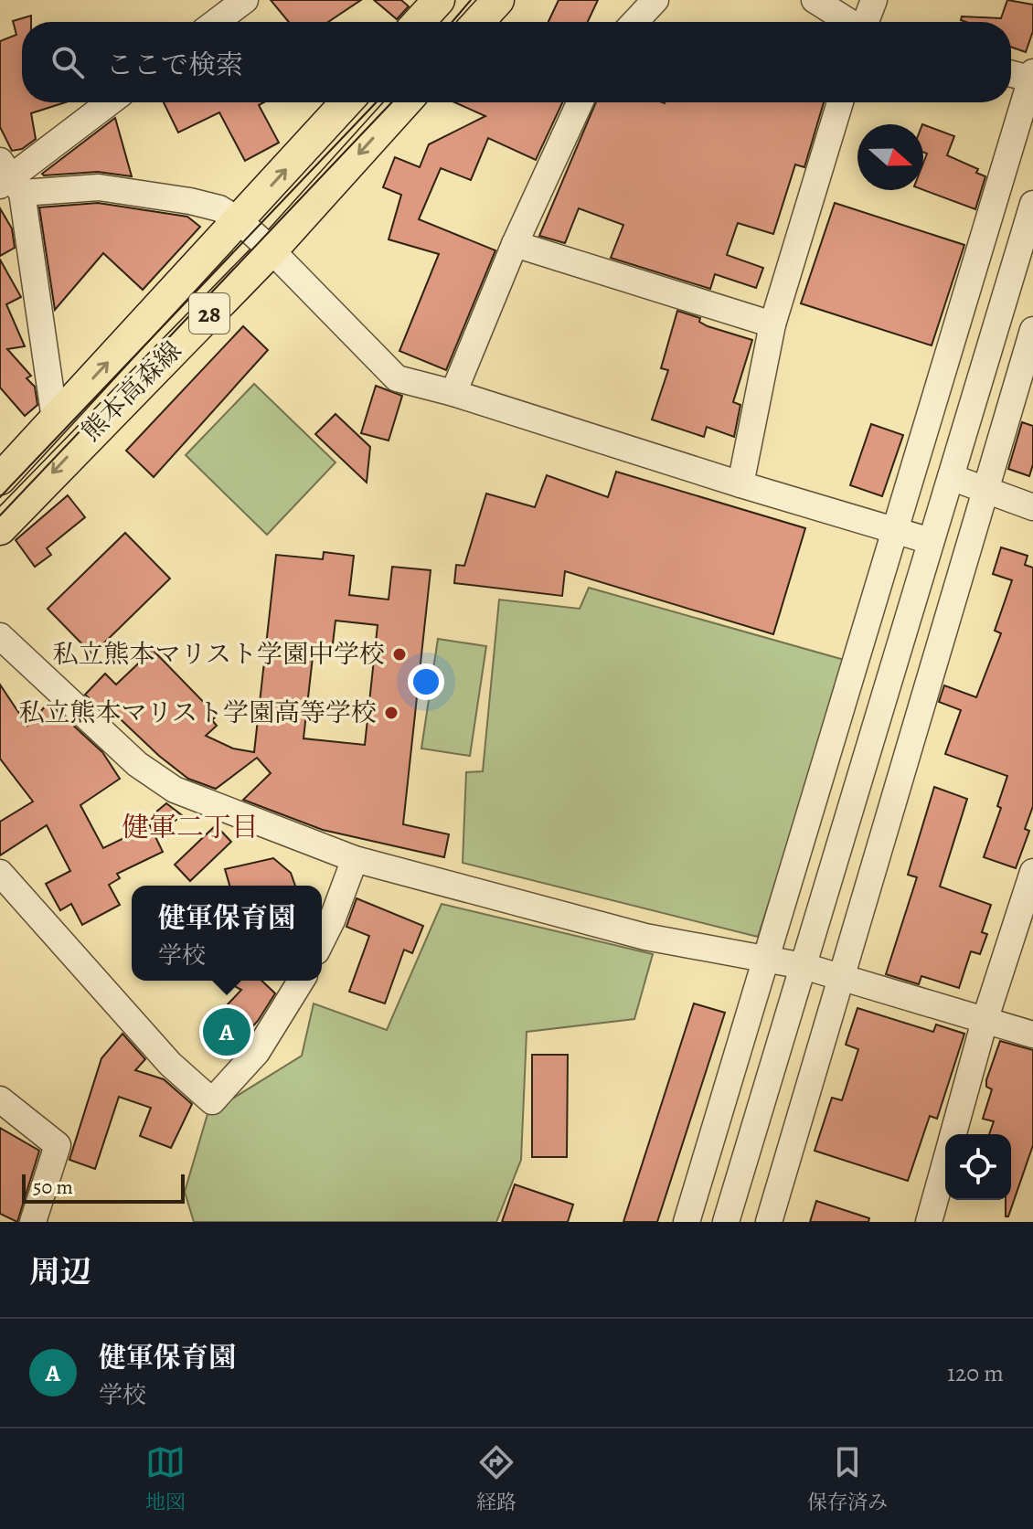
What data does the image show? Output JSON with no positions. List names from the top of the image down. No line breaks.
{"streets":{"main road":["28","熊本高森線"]},"districts":["健軍二丁目"],"places":["私立熊本マリスト学園中学校","私立熊本マリスト学園高等学校"],"scale_bar":"50 m","north":"right","page":{"search":"ここで検索","popup":["健軍保育園","学校"],"pins":"A","scale":"50 m","heading":"周辺","list":[{"mark":"A","name":"健軍保育園","note":"学校","value":"120 m"}],"nav":["地図","経路","保存済み"]}}
